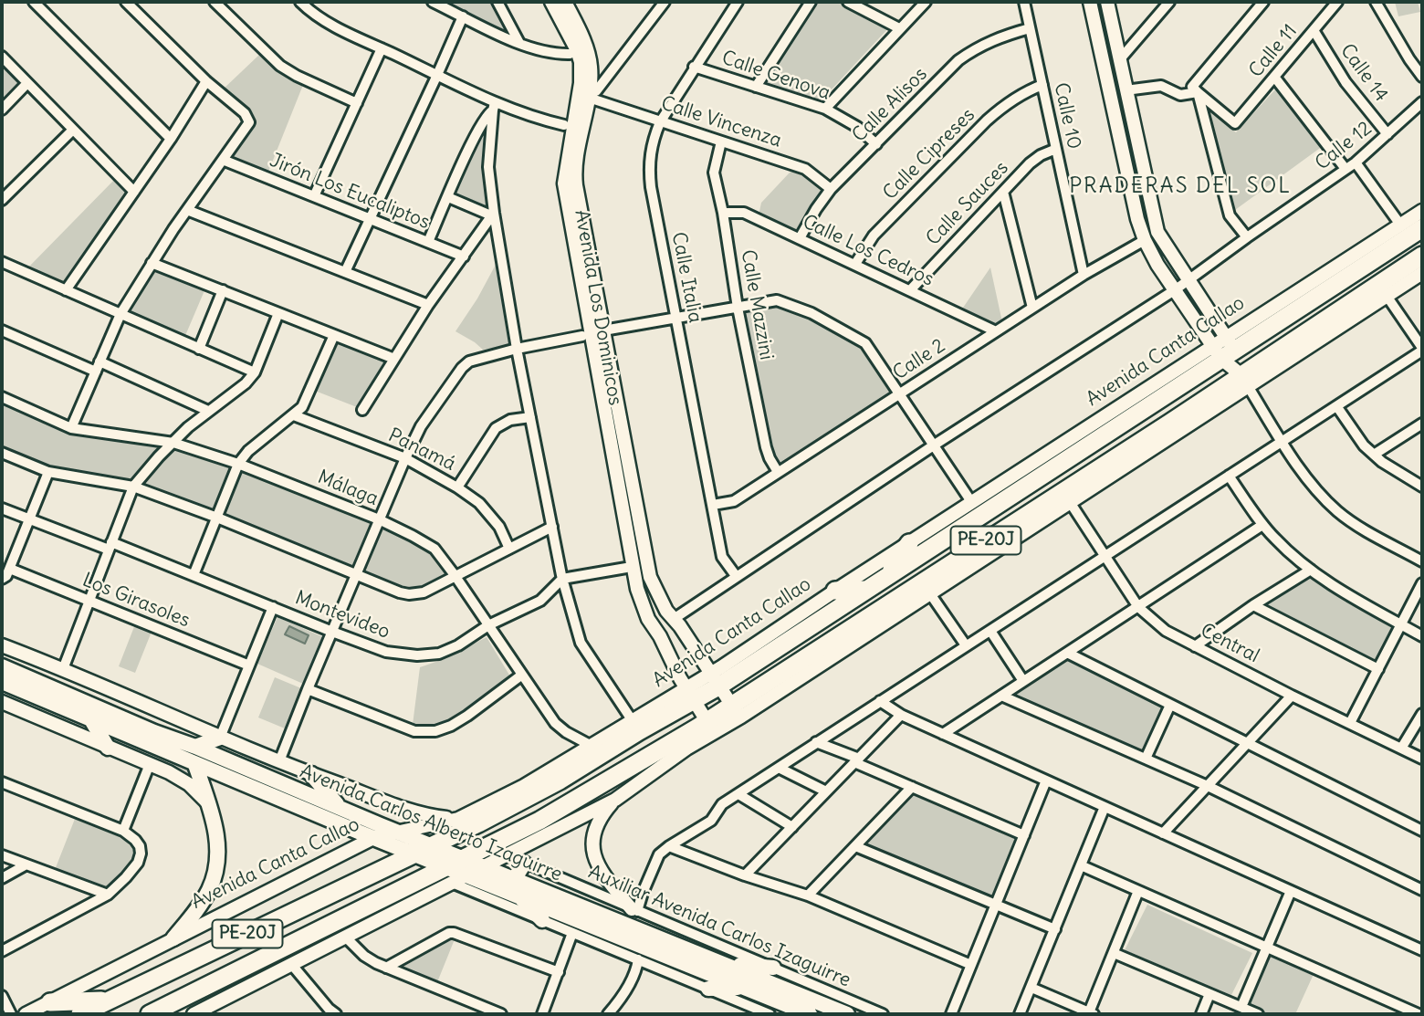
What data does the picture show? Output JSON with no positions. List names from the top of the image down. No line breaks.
{"streets":{"highway":["Avenida Canta Callao","PE-20J"],"main road":["Avenida Los Dominicos","Avenida Carlos Alberto Izaguirre"],"street":["Calle 11","Calle 14","Calle Genova","Calle Alisos","Calle 10","Calle Vincenza","Calle 12","Calle Cipreses","Jirón Los Eucaliptos","Calle Sauces","Calle Los Cedros","Calle Italia","Calle Mazzini","Calle 2","Panamá","Málaga","Los Girasoles","Montevideo","Central","Auxiliar Avenida Carlos Izaguirre"]},"crossings":[["Calle 11","Calle 14"],["Calle 14","Calle 12"],["Calle Genova","Calle Alisos"],["Calle Genova","Calle Italia"],["Calle Alisos","Calle 10"],["Calle Alisos","Calle Vincenza"],["Calle Alisos","Calle Los Cedros"],["Calle 10","Calle Cipreses"],["Calle 10","Calle Sauces"],["Calle 10","Calle 2"],["Calle Vincenza","Calle Italia"],["Calle Vincenza","Calle Mazzini"],["Calle Vincenza","Avenida Los Dominicos"],["Calle Cipreses","Calle Los Cedros"],["Calle Sauces","Calle Los Cedros"],["Calle Los Cedros","Calle Mazzini"],["Calle Los Cedros","Calle 2"],["Calle Italia","Calle 2"],["Calle Mazzini","Calle 2"],["Avenida Los Dominicos","Avenida Canta Callao"],["Avenida Los Dominicos","PE-20J"],["Avenida Canta Callao","Málaga"],["Avenida Canta Callao","Avenida Carlos Alberto Izaguirre"],["Málaga","Montevideo"],["PE-20J","Avenida Carlos Alberto Izaguirre"]],"districts":["PRADERAS DEL SOL"]}
